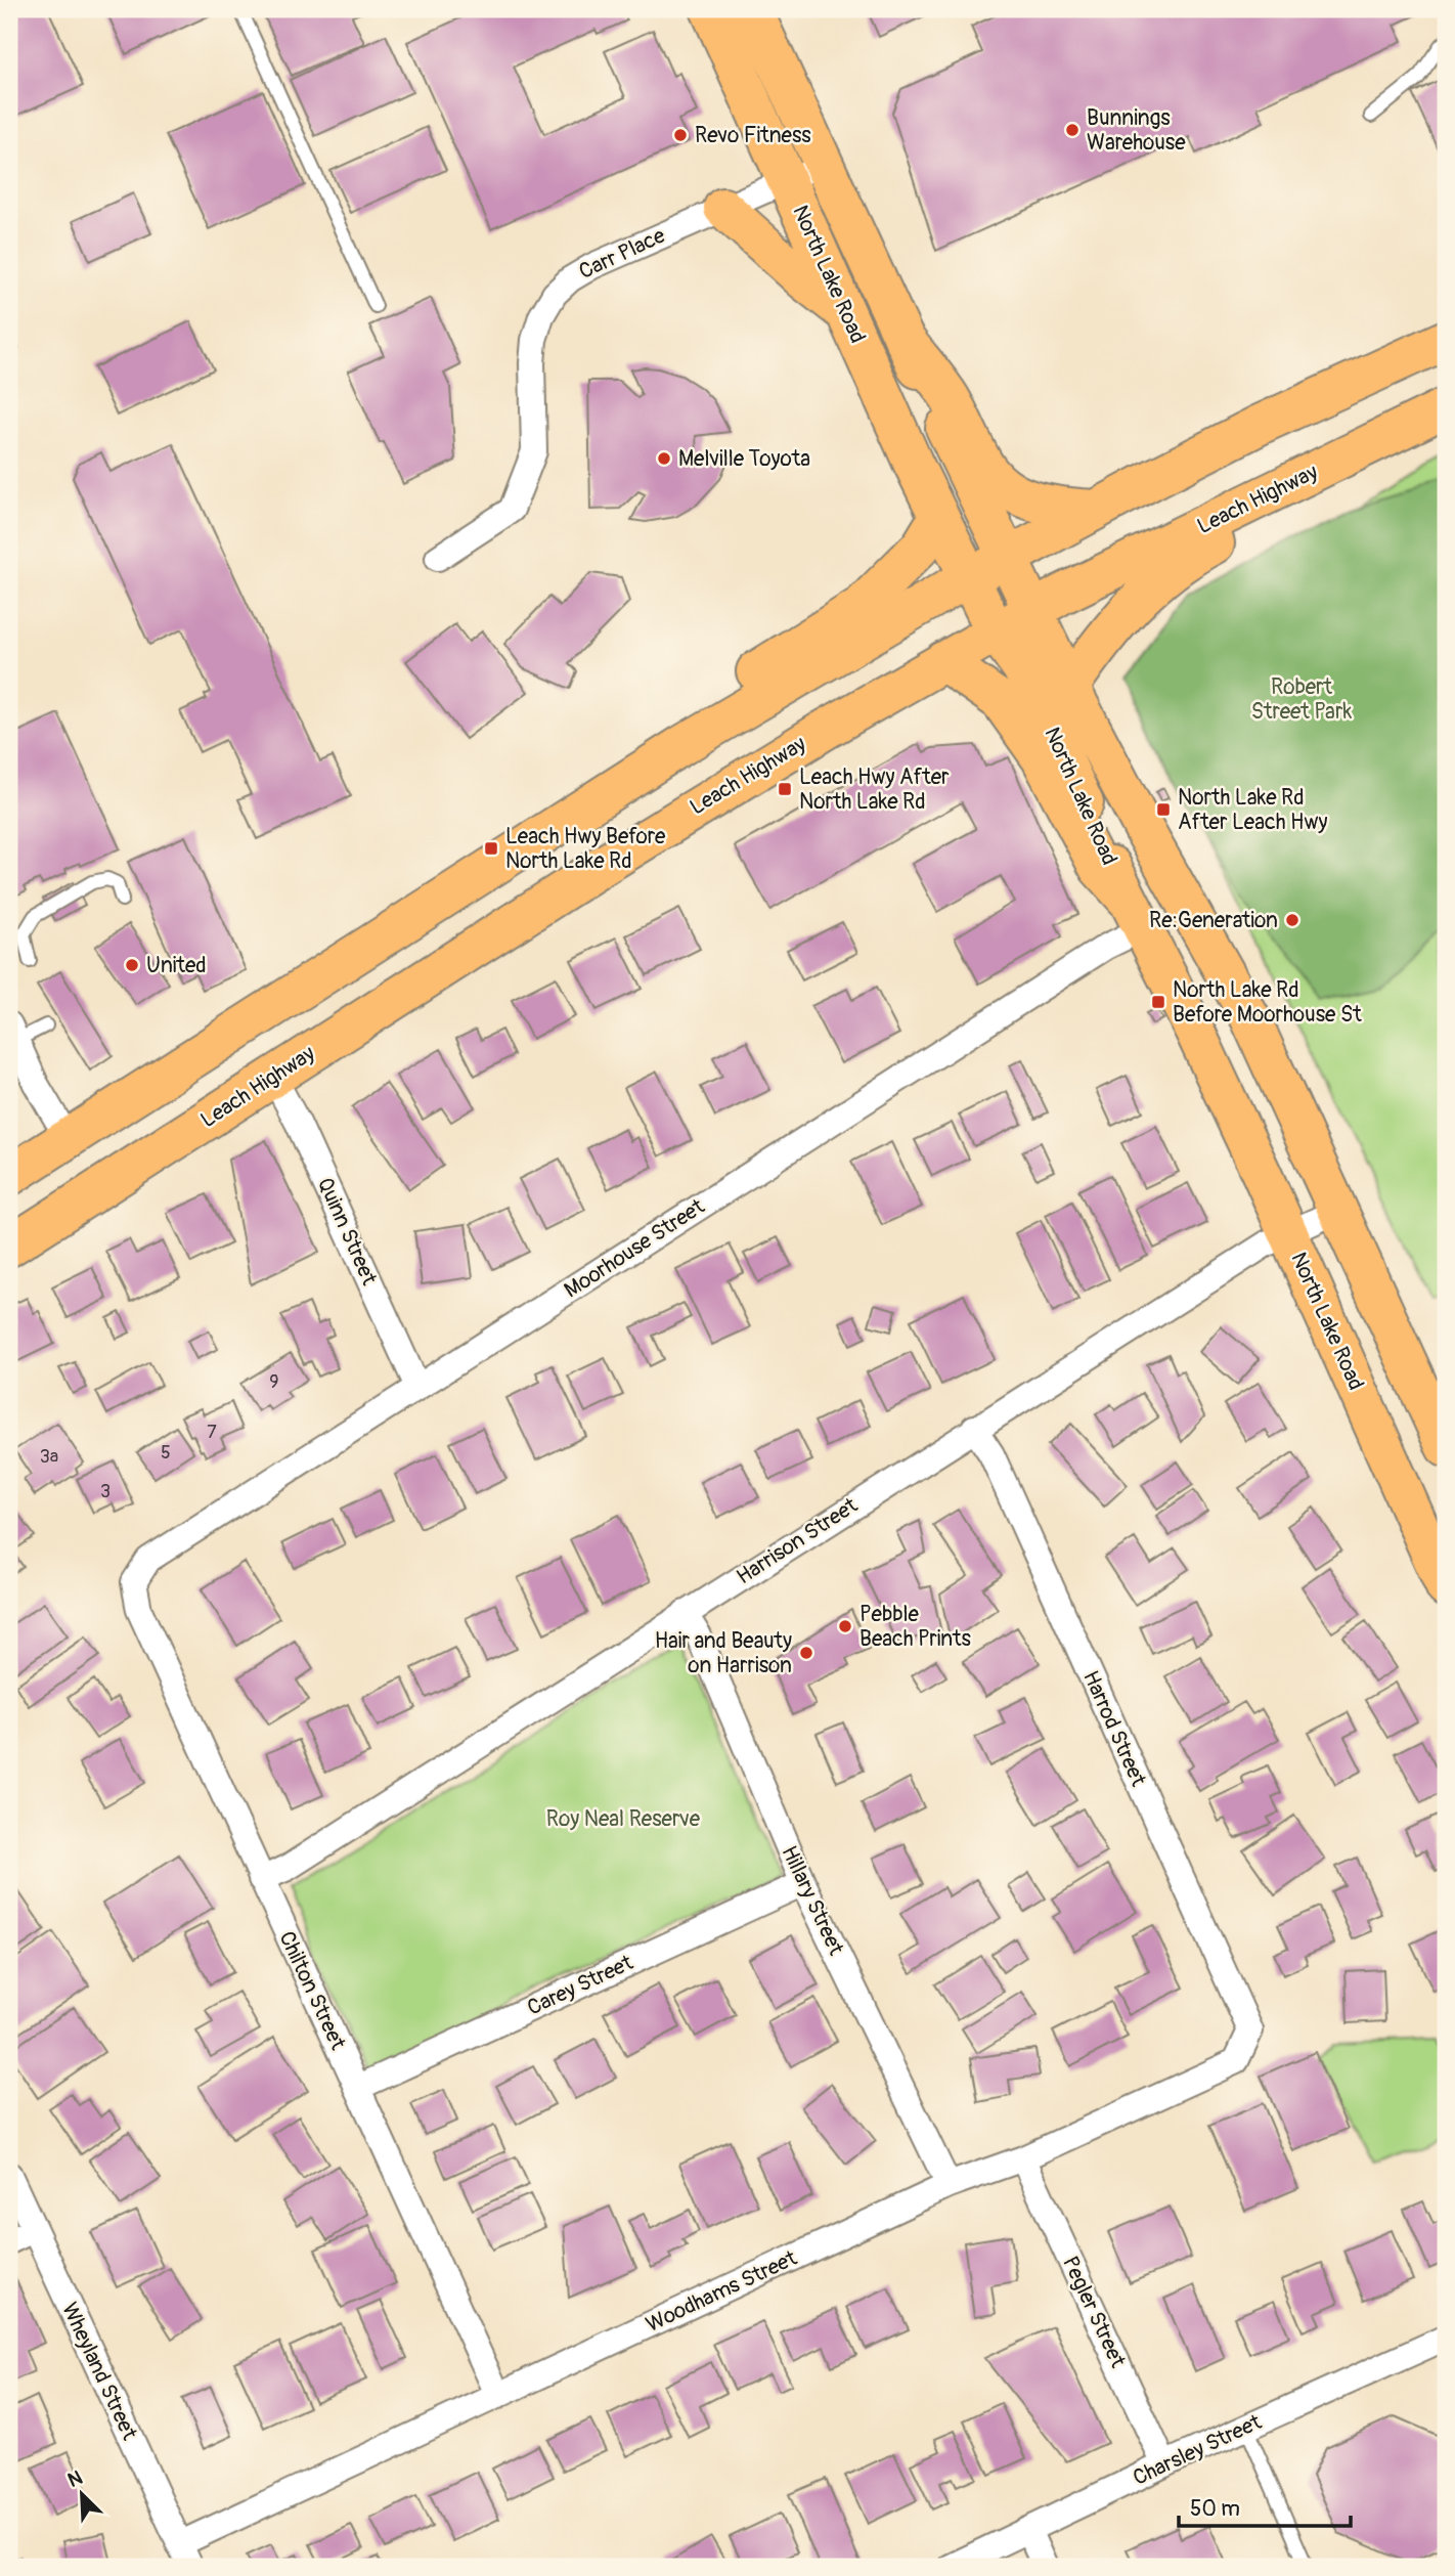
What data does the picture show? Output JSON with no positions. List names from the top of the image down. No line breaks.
{"streets":{"main road":["North Lake Road","Leach Highway"],"street":["Carr Place","Quinn Street","Moorhouse Street","Harrison Street","Harrod Street","Hillary Street","Carey Street","Chilton Street","Woodhams Street","Pegler Street","Wheyland Street","Charsley Street"]},"crossings":[["Carr Place","North Lake Road"],["North Lake Road","Leach Highway"],["North Lake Road","Moorhouse Street"],["North Lake Road","Harrison Street"],["Leach Highway","Quinn Street"],["Quinn Street","Moorhouse Street"],["Moorhouse Street","Chilton Street"],["Harrison Street","Harrod Street"],["Harrison Street","Hillary Street"],["Harrison Street","Chilton Street"],["Harrod Street","Woodhams Street"],["Hillary Street","Carey Street"],["Hillary Street","Woodhams Street"],["Carey Street","Chilton Street"],["Chilton Street","Woodhams Street"],["Woodhams Street","Pegler Street"],["Woodhams Street","Wheyland Street"],["Pegler Street","Charsley Street"]],"parks":["Robert Street Park","Roy Neal Reserve"],"places":{"other":["Bunnings Warehouse","Revo Fitness","Melville Toyota","Re:Generation","United","Pebble Beach Prints","Hair and Beauty on Harrison"],"transit":["Leach Hwy After North Lake Rd","North Lake Rd After Leach Hwy","Leach Hwy Before North Lake Rd","North Lake Rd Before Moorhouse St"]},"house_numbers":["9","7","5","3a","3"],"scale_bar":"50 m","north":"top left"}
